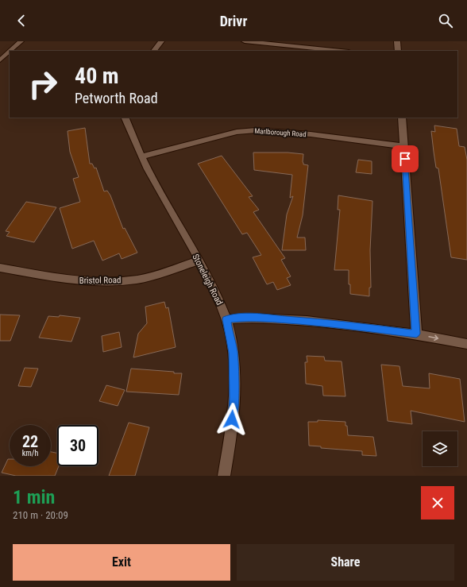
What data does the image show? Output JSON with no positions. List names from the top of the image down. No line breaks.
{"streets":{"street":["Marlborough Road","Stoneleigh Road","Bristol Road"]},"crossings":[["Marlborough Road","Stoneleigh Road"],["Stoneleigh Road","Bristol Road"]],"page":{"header":"Drivr","turn":["40 m","Petworth Road"],"speed":"22 km/h","limit":"30","heading":["1 min","210 m · 20:09"],"buttons":["Exit","Share"]}}
